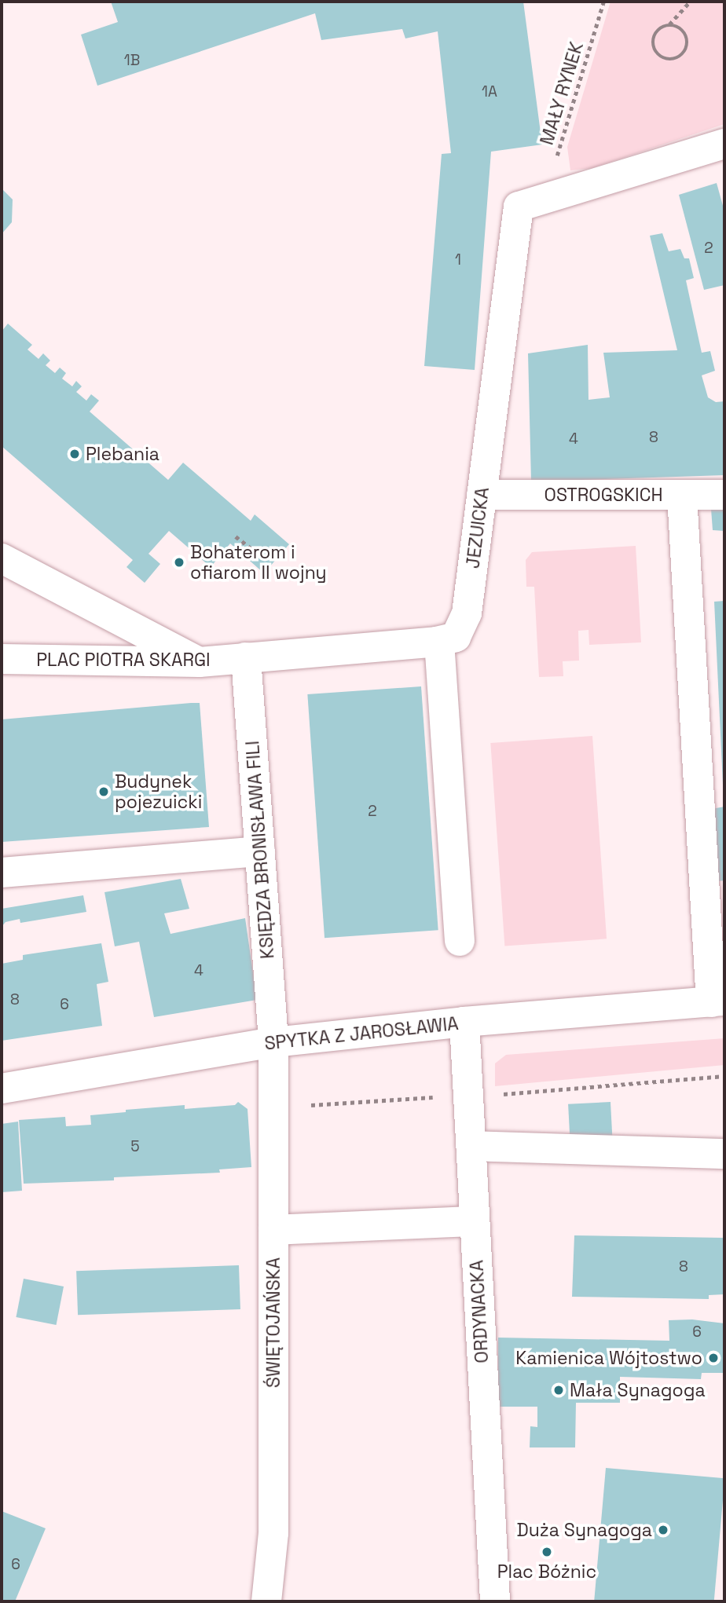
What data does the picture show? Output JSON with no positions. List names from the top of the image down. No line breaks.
{"streets":{"street":["OSTROGSKICH","JEZUICKA","PLAC PIOTRA SKARGI","KSIĘDZA BRONISŁAWA FILI","SPYTKA Z JAROSŁAWIA","ORDYNACKA","ŚWIĘTOJAŃSKA"],"path":["MAŁY RYNEK"]},"crossings":[["MAŁY RYNEK","JEZUICKA"],["OSTROGSKICH","JEZUICKA"],["JEZUICKA","PLAC PIOTRA SKARGI"],["JEZUICKA","KSIĘDZA BRONISŁAWA FILI"],["PLAC PIOTRA SKARGI","KSIĘDZA BRONISŁAWA FILI"],["KSIĘDZA BRONISŁAWA FILI","SPYTKA Z JAROSŁAWIA"],["KSIĘDZA BRONISŁAWA FILI","ŚWIĘTOJAŃSKA"],["SPYTKA Z JAROSŁAWIA","ORDYNACKA"],["SPYTKA Z JAROSŁAWIA","ŚWIĘTOJAŃSKA"]],"places":["Plebania","Bohaterom i ofiarom II wojny","Budynek pojezuicki","Kamienica Wójtostwo","Mała Synagoga","Duża Synagoga","Plac Bóżnic"],"house_numbers":["1B","1A","2","1","8","4","2","4","8","6","5","8","6","6"]}
